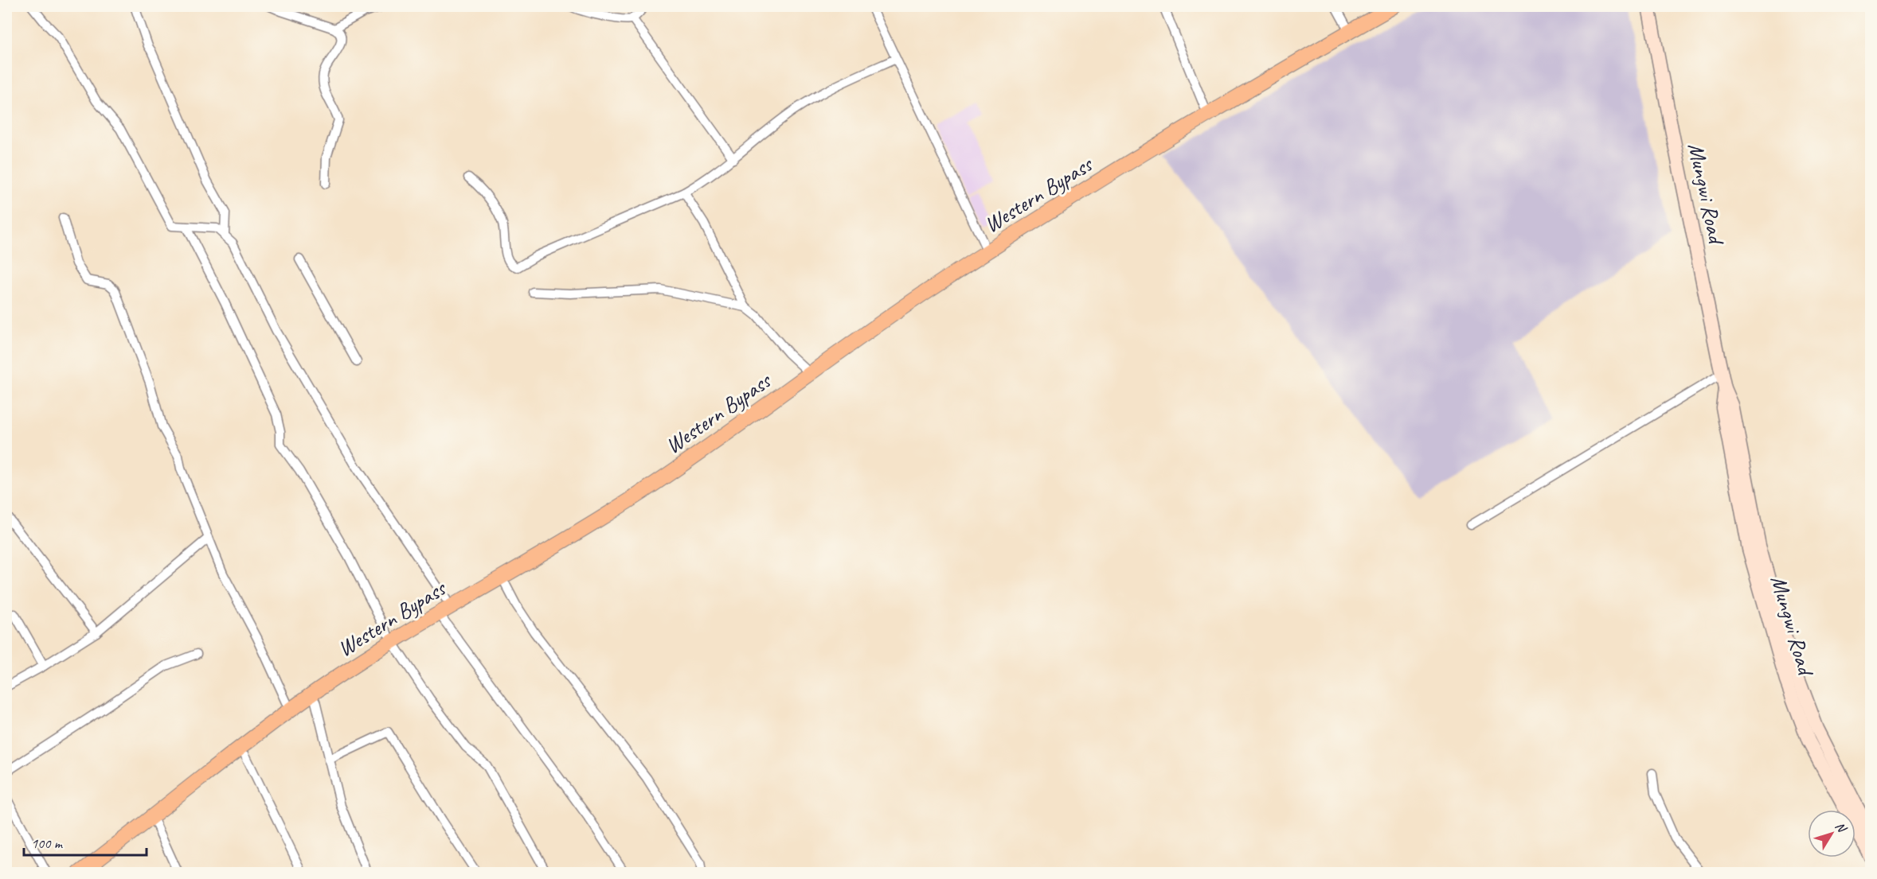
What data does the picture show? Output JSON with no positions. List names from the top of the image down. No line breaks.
{"streets":{"main road":["Mungwi Road","Western Bypass"]},"scale_bar":"100 m","north":"top right"}
